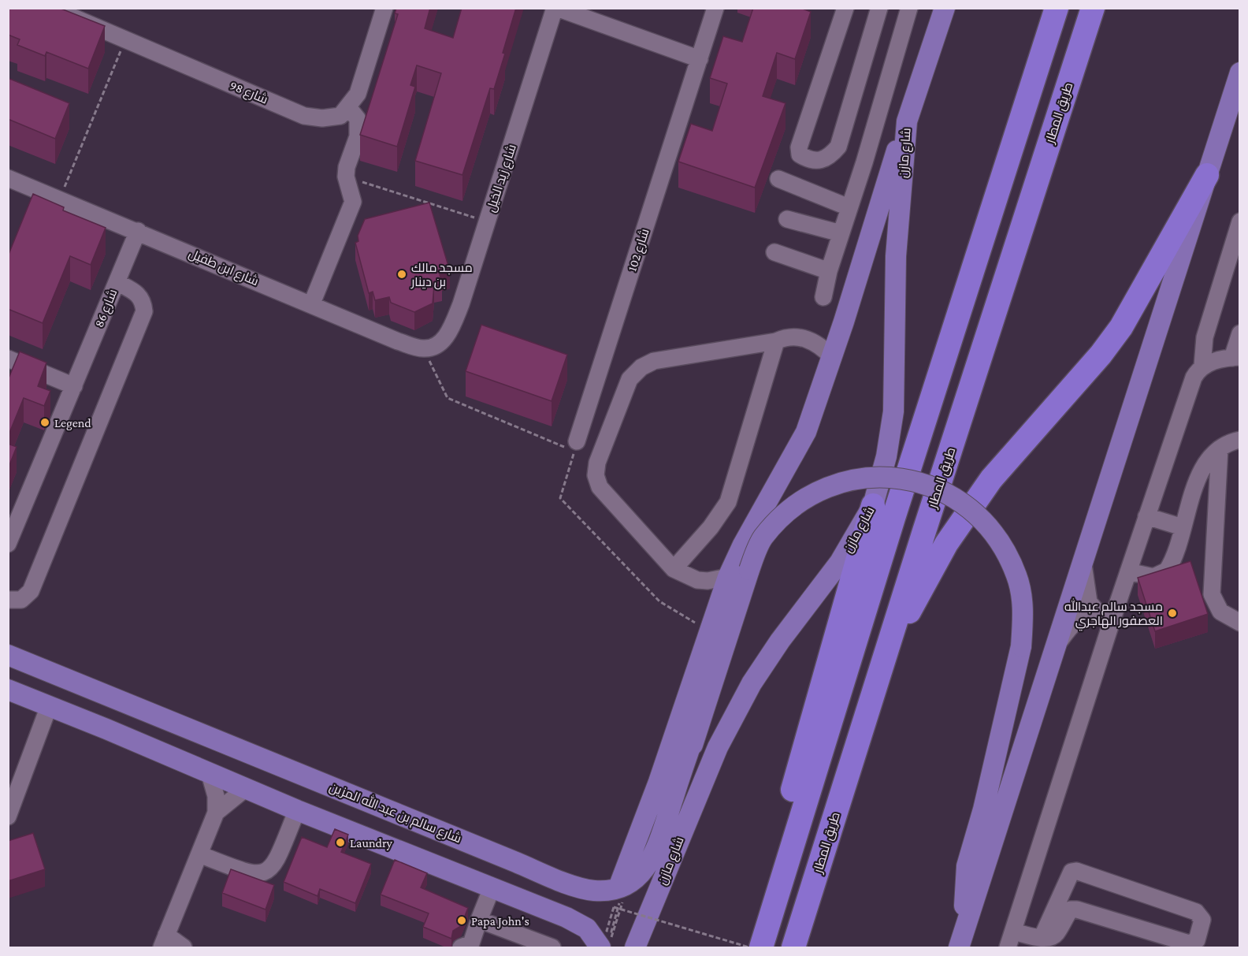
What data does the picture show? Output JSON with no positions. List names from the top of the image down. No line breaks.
{"streets":{"highway":["طريق المطار"],"main road":["شارع مازن","شارع سالم بن عبد الله المزين"],"street":["شارع 98","شارع زيد الخيل","شارع 102","شارع ابن طفيل","شارع 86"]},"crossings":[["شارع زيد الخيل","شارع ابن طفيل"],["شارع ابن طفيل","شارع 86"]],"places":["مسجد مالك بن دينار","Legend","مسجد سالم عبدالله العصفور الهاجري","Laundry","Papa John's"]}
